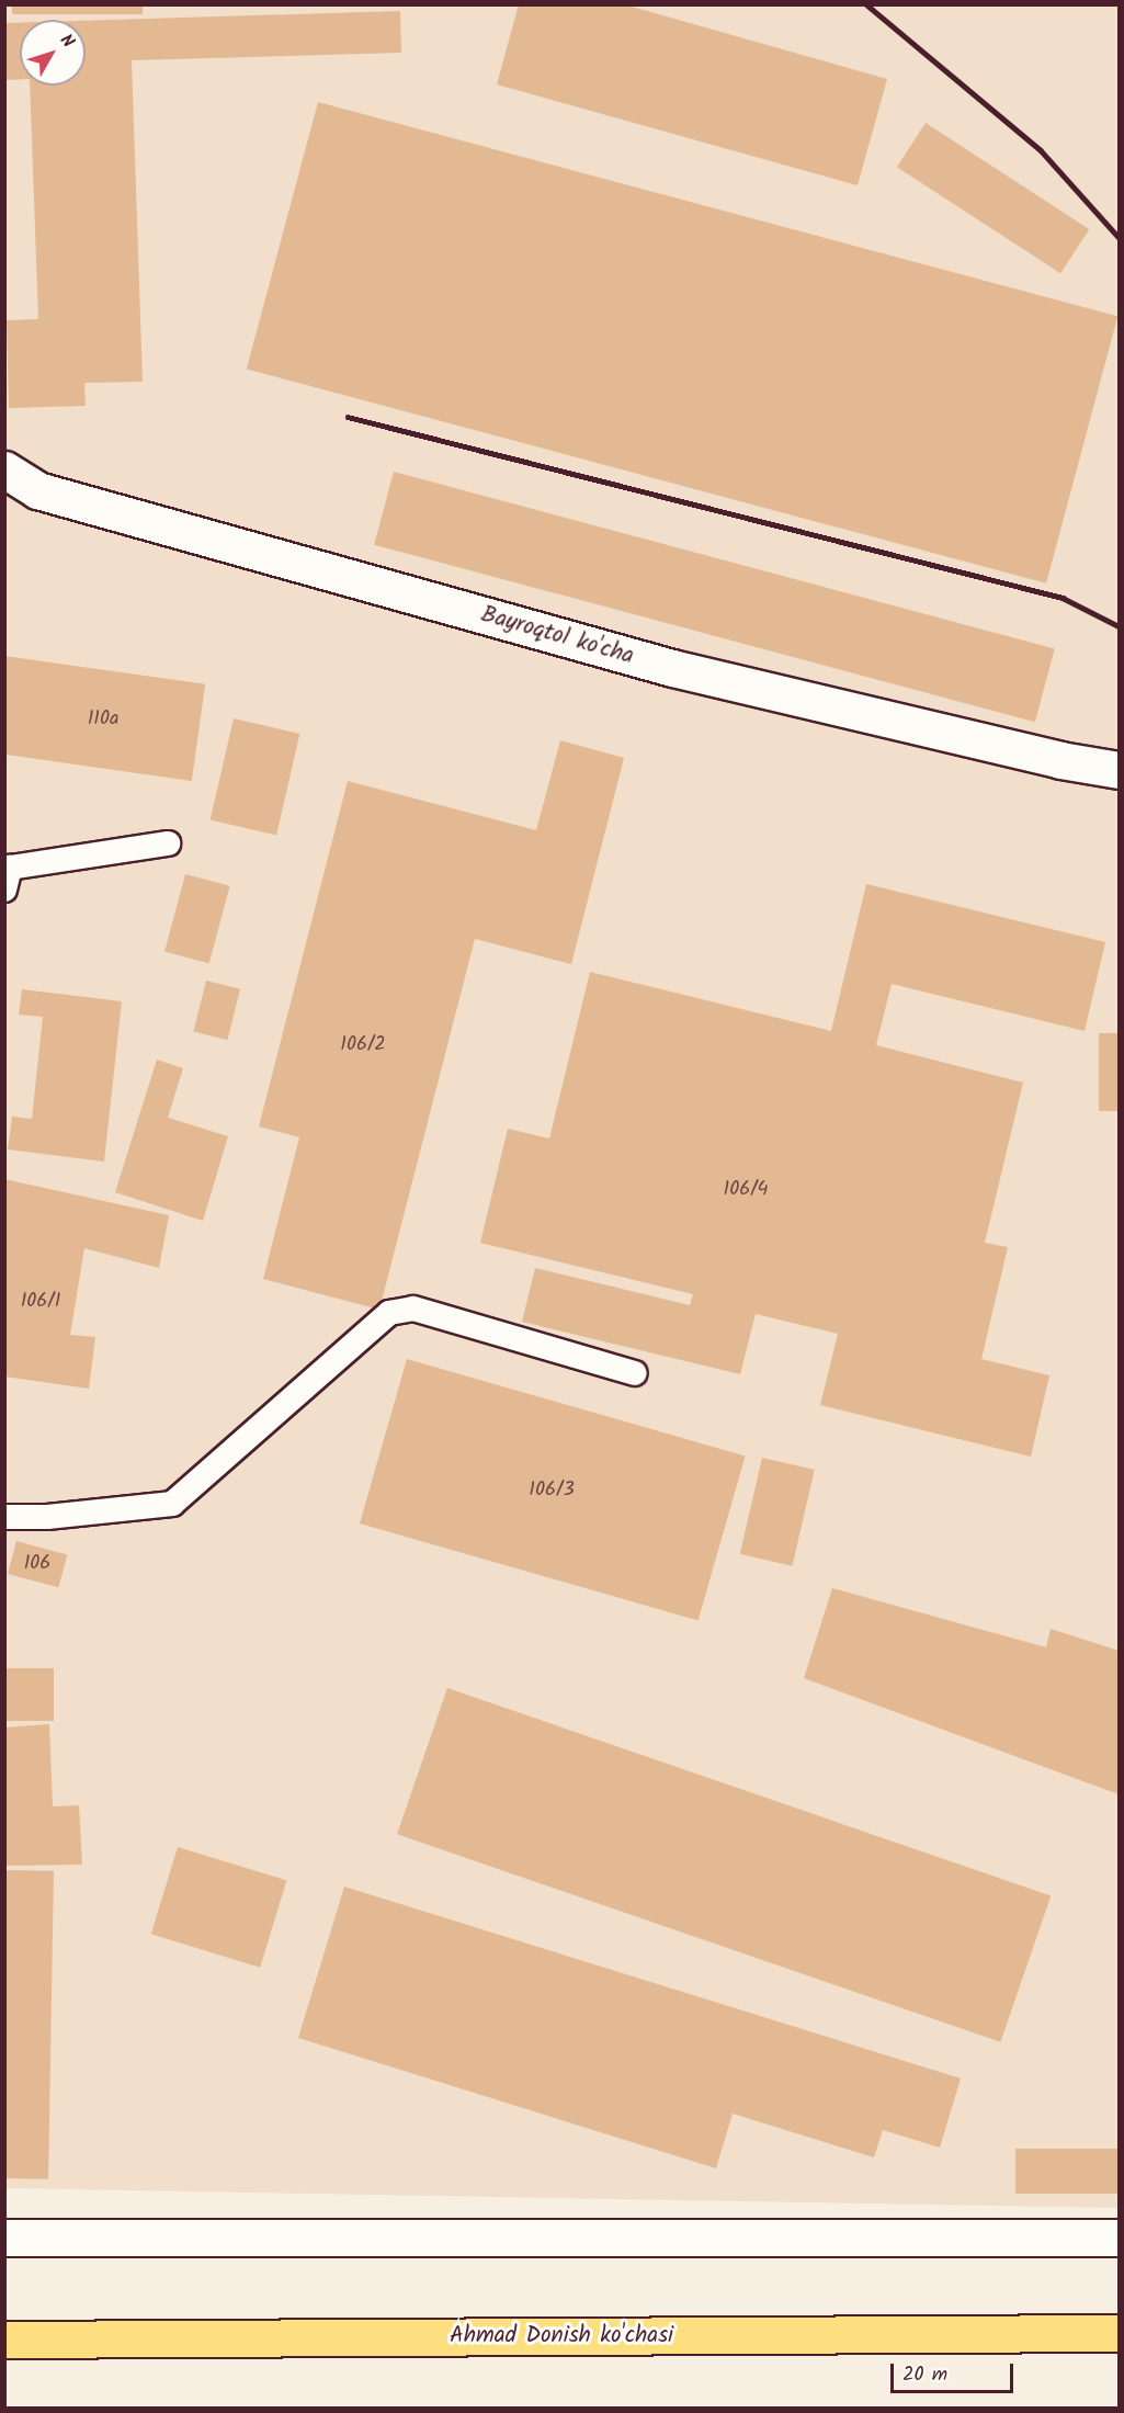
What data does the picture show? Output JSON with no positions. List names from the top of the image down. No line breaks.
{"streets":{"main road":["Ahmad Donish ko'chasi"],"street":["Bayroqtol ko'cha"]},"house_numbers":["110a","106/2","106/4","106/1","106/3","106"],"scale_bar":"20 m","north":"top right"}
